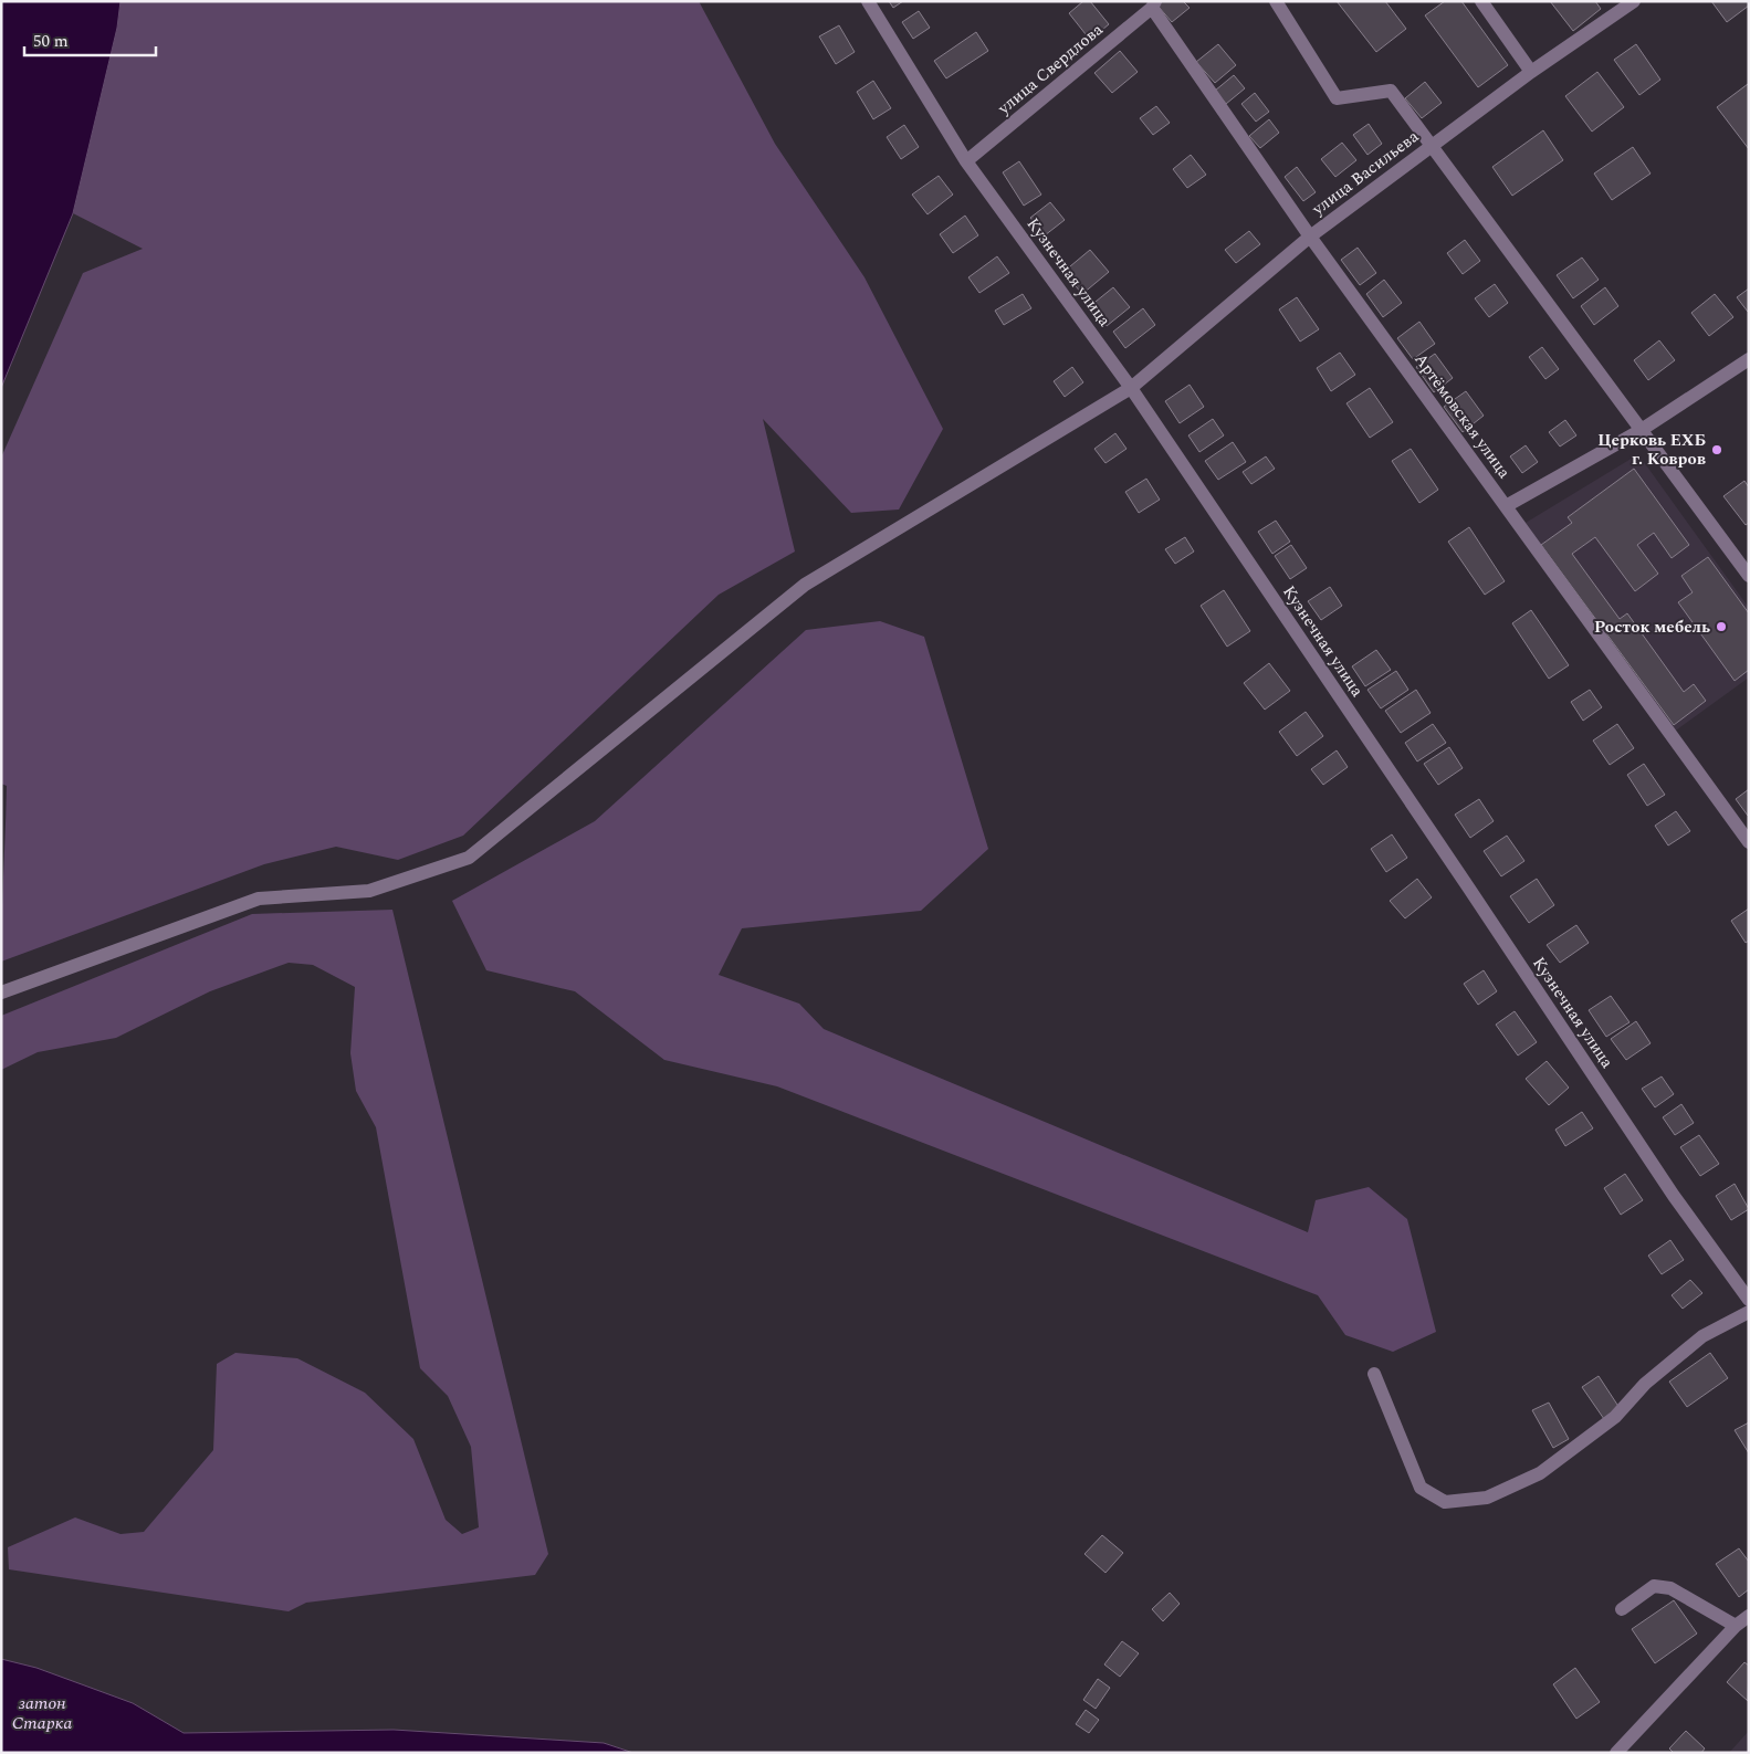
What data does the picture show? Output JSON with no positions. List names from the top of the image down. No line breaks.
{"streets":{"street":["улица Свердлова","улица Васильева","Кузнечная улица","Артёмовская улица"]},"crossings":[["улица Свердлова","Кузнечная улица"],["улица Свердлова","Артёмовская улица"],["улица Васильева","Кузнечная улица"],["улица Васильева","Артёмовская улица"]],"water":["затон Старка"],"places":["Церковь ЕХБ г. Ковров","Росток мебель"],"scale_bar":"50 m"}
